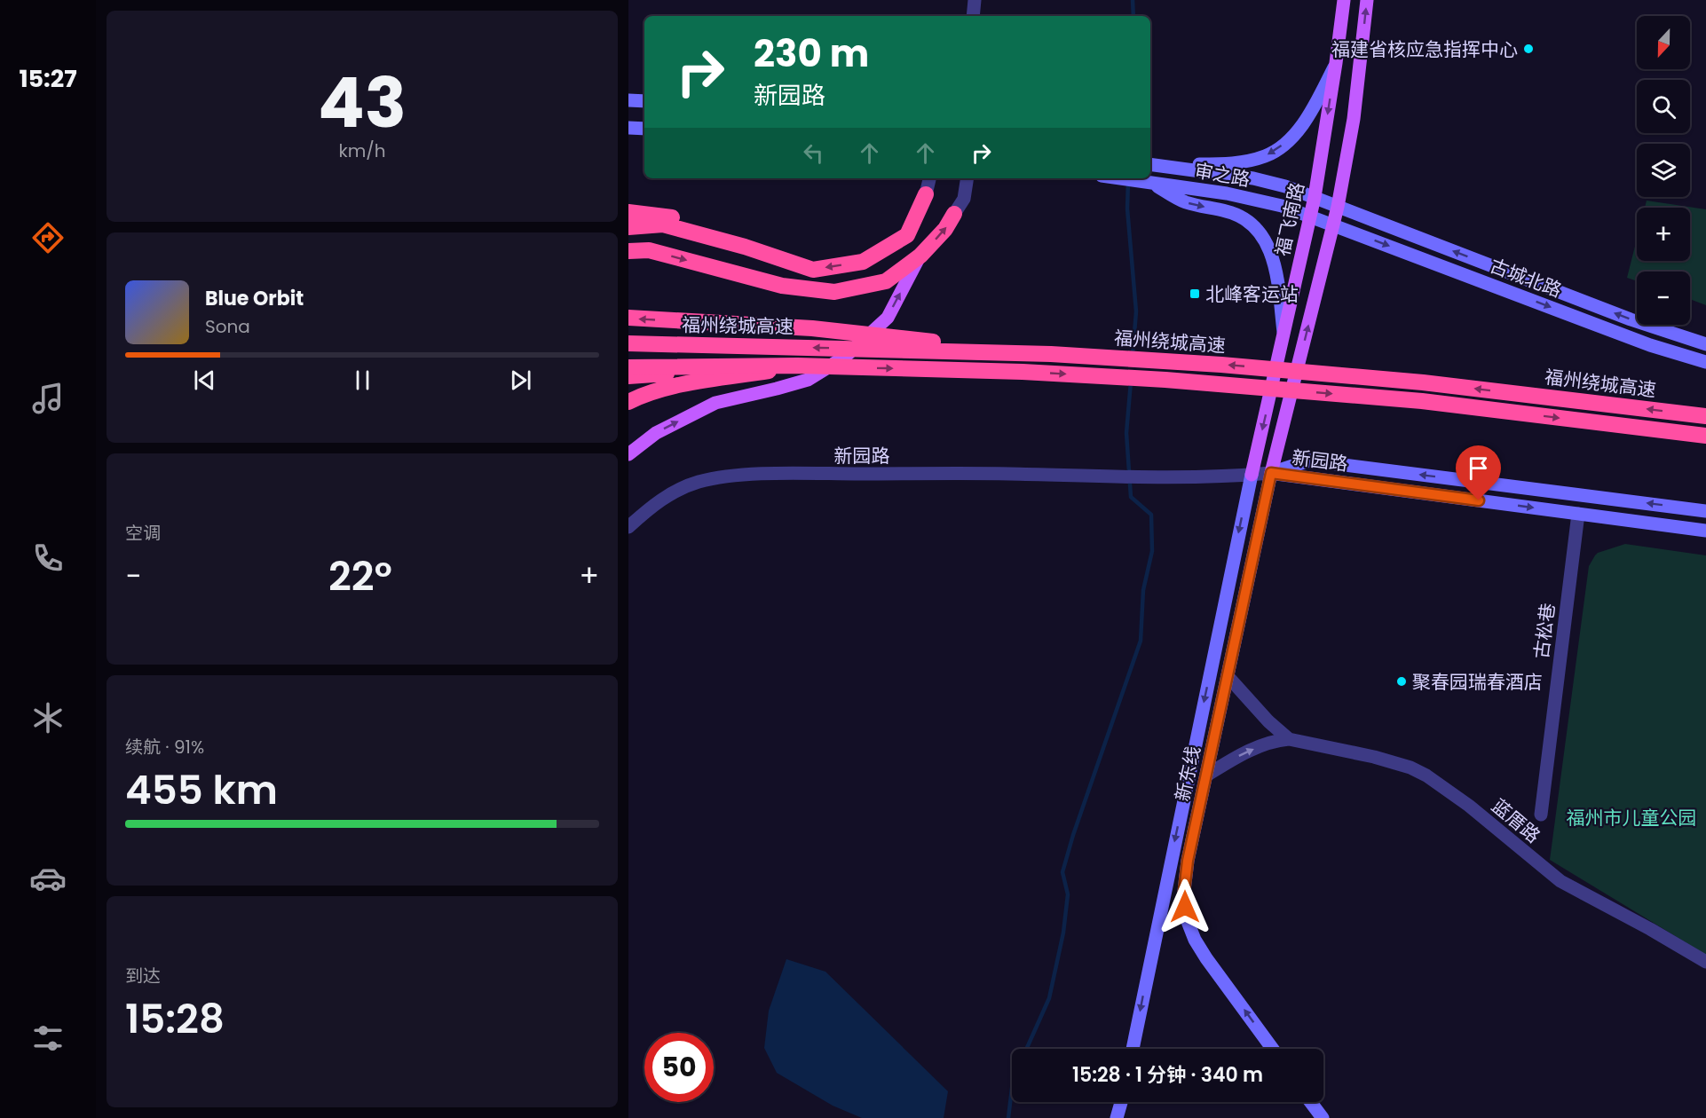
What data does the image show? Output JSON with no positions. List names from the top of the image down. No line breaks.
{"streets":{"highway":["福州绕城高速"],"main road":["审之路","福飞南路","古城北路","新园路","新东线"],"street":["古松巷","蓝厝路"]},"crossings":[["审之路","福飞南路"],["审之路","古城北路"],["福飞南路","新园路"],["福飞南路","新东线"],["新园路","古松巷"],["新园路","新东线"]],"parks":["福州市儿童公园"],"places":{"other":["福建省核应急指挥中心","聚春园瑞春酒店"],"transit":["北峰客运站"]},"north":"bottom","page":{"tabs":"15:27","tile":[["43","km/h"],"空调",["续航 · 91%","455 km"],["到达","15:28"]],"map_buttons":["+","−"],"turn":["230 m","新园路"],"song":["Blue Orbit","Sona"],"heat":["−","22°","+"],"limit":"50","trip":"15:28 · 1 分钟 · 340 m"}}
